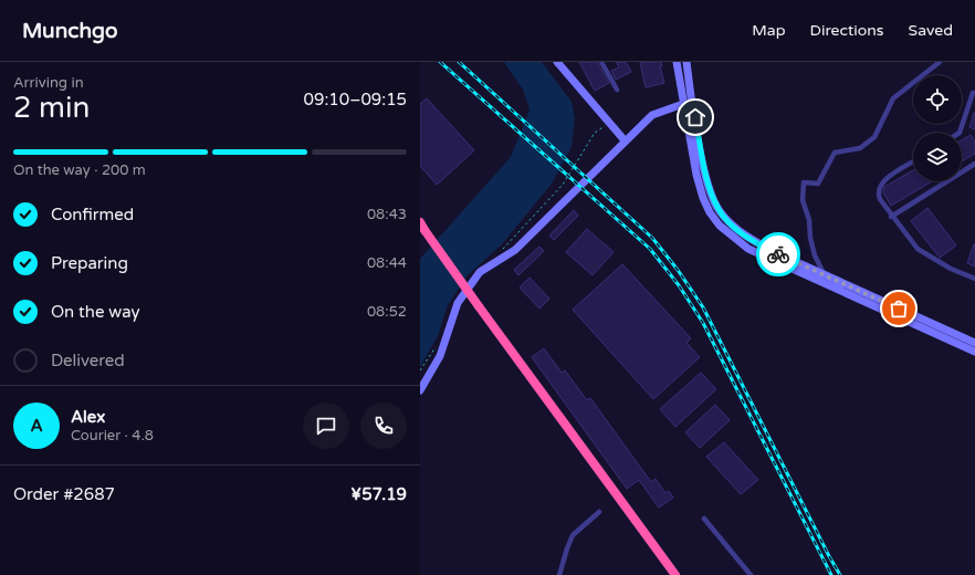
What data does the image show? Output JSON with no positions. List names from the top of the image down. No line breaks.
{"page":{"header":"Munchgo","nav":["Map","Directions","Saved"],"heading":["2 min","Arriving in","09:10–09:15"],"panel":["Alex","Courier · 4.8","Order #2687","¥57.19"],"bar":"On the way · 200 m","list":[["Confirmed","08:43"],["Preparing","08:44"],["On the way","08:52"],"Delivered"],"round":"A"}}
